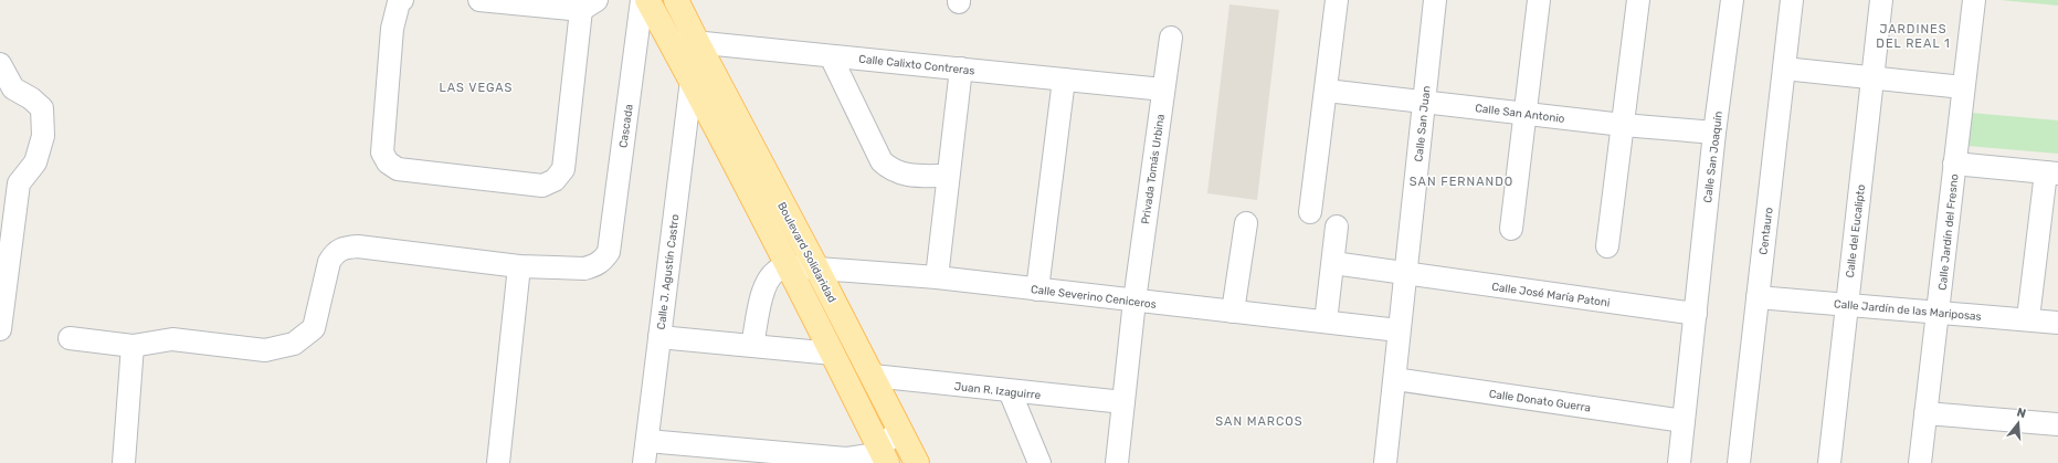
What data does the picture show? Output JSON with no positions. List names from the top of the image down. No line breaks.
{"streets":{"main road":["Boulevard Solidaridad"],"street":["Calle Calixto Contreras","Calle San Antonio","Calle San Juan","Cascada","Calle San Joaquín","Privada Tomás Urbina","Centauro","Calle del Eucalipto","Calle Jardín del Fresno","Calle J. Agustín Castro","Calle José María Patoni","Calle Severino Ceniceros","Calle Jardín de las Mariposas","Juan R. Izaguirre","Calle Donato Guerra"]},"crossings":[["Calle Calixto Contreras","Privada Tomás Urbina"],["Calle Calixto Contreras","Boulevard Solidaridad"],["Calle San Antonio","Calle San Juan"],["Calle San Antonio","Calle San Joaquín"],["Calle San Juan","Calle José María Patoni"],["Calle San Juan","Calle Severino Ceniceros"],["Calle San Juan","Calle Donato Guerra"],["Calle San Joaquín","Calle José María Patoni"],["Calle San Joaquín","Calle Donato Guerra"],["Privada Tomás Urbina","Calle Severino Ceniceros"],["Privada Tomás Urbina","Juan R. Izaguirre"],["Centauro","Calle Jardín de las Mariposas"],["Calle del Eucalipto","Calle Jardín de las Mariposas"],["Calle Jardín del Fresno","Calle Jardín de las Mariposas"],["Boulevard Solidaridad","Calle J. Agustín Castro"],["Boulevard Solidaridad","Calle Severino Ceniceros"],["Boulevard Solidaridad","Juan R. Izaguirre"]],"districts":["JARDINES DEL REAL 1","LAS VEGAS","SAN FERNANDO","SAN MARCOS"],"north":"top"}
